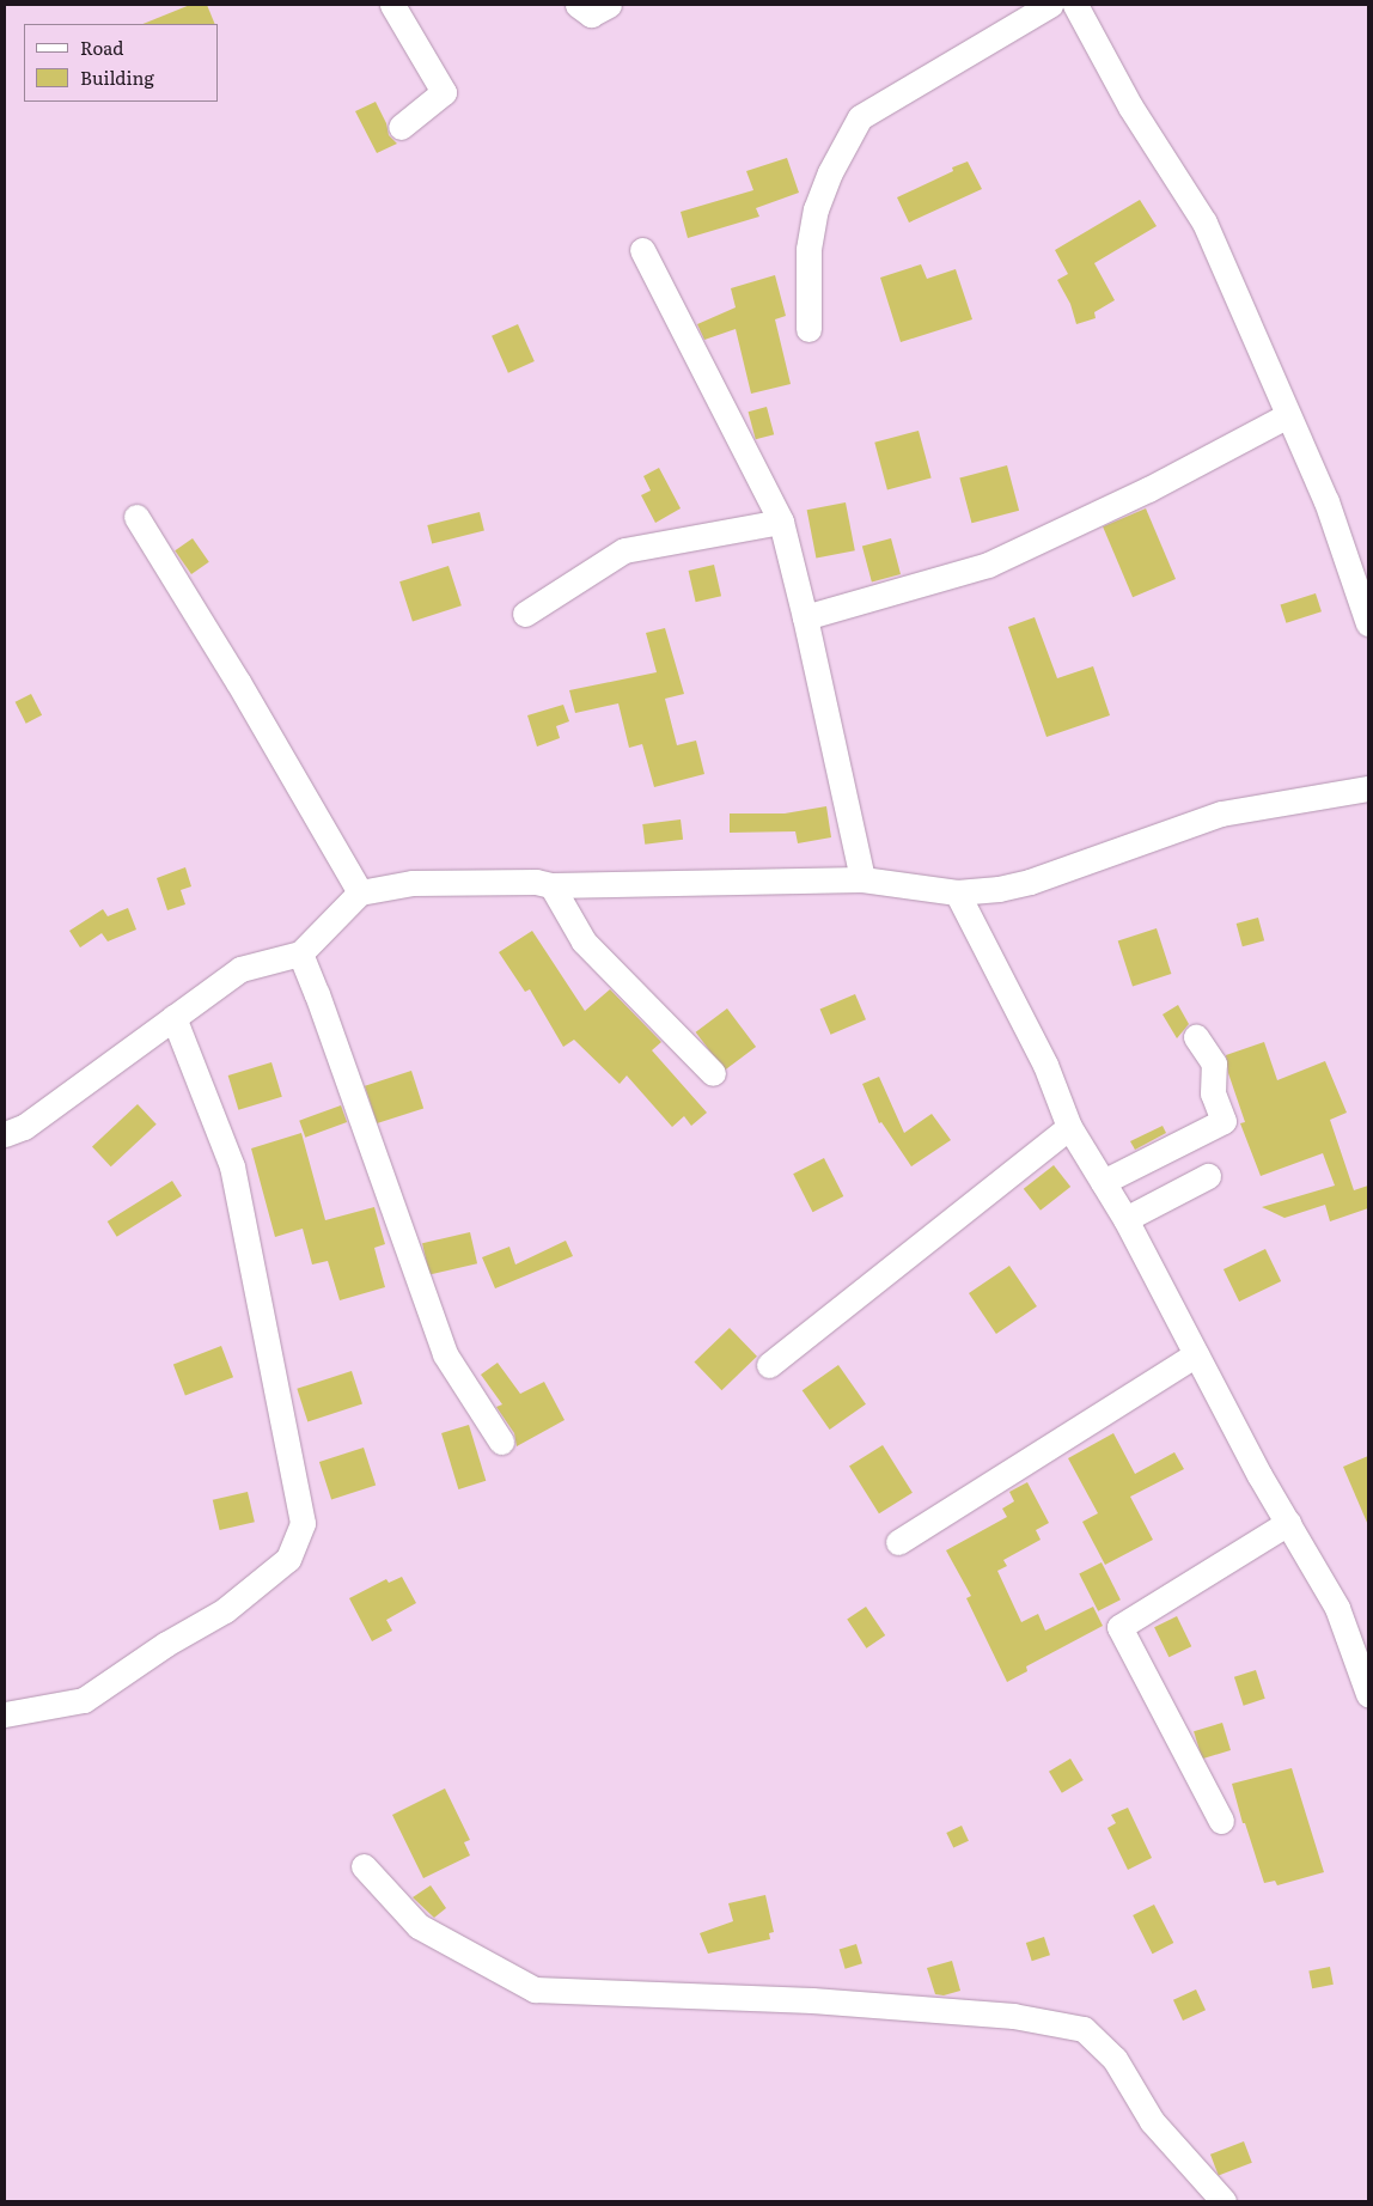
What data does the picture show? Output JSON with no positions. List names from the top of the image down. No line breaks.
{"legend":["Road","Building"]}
